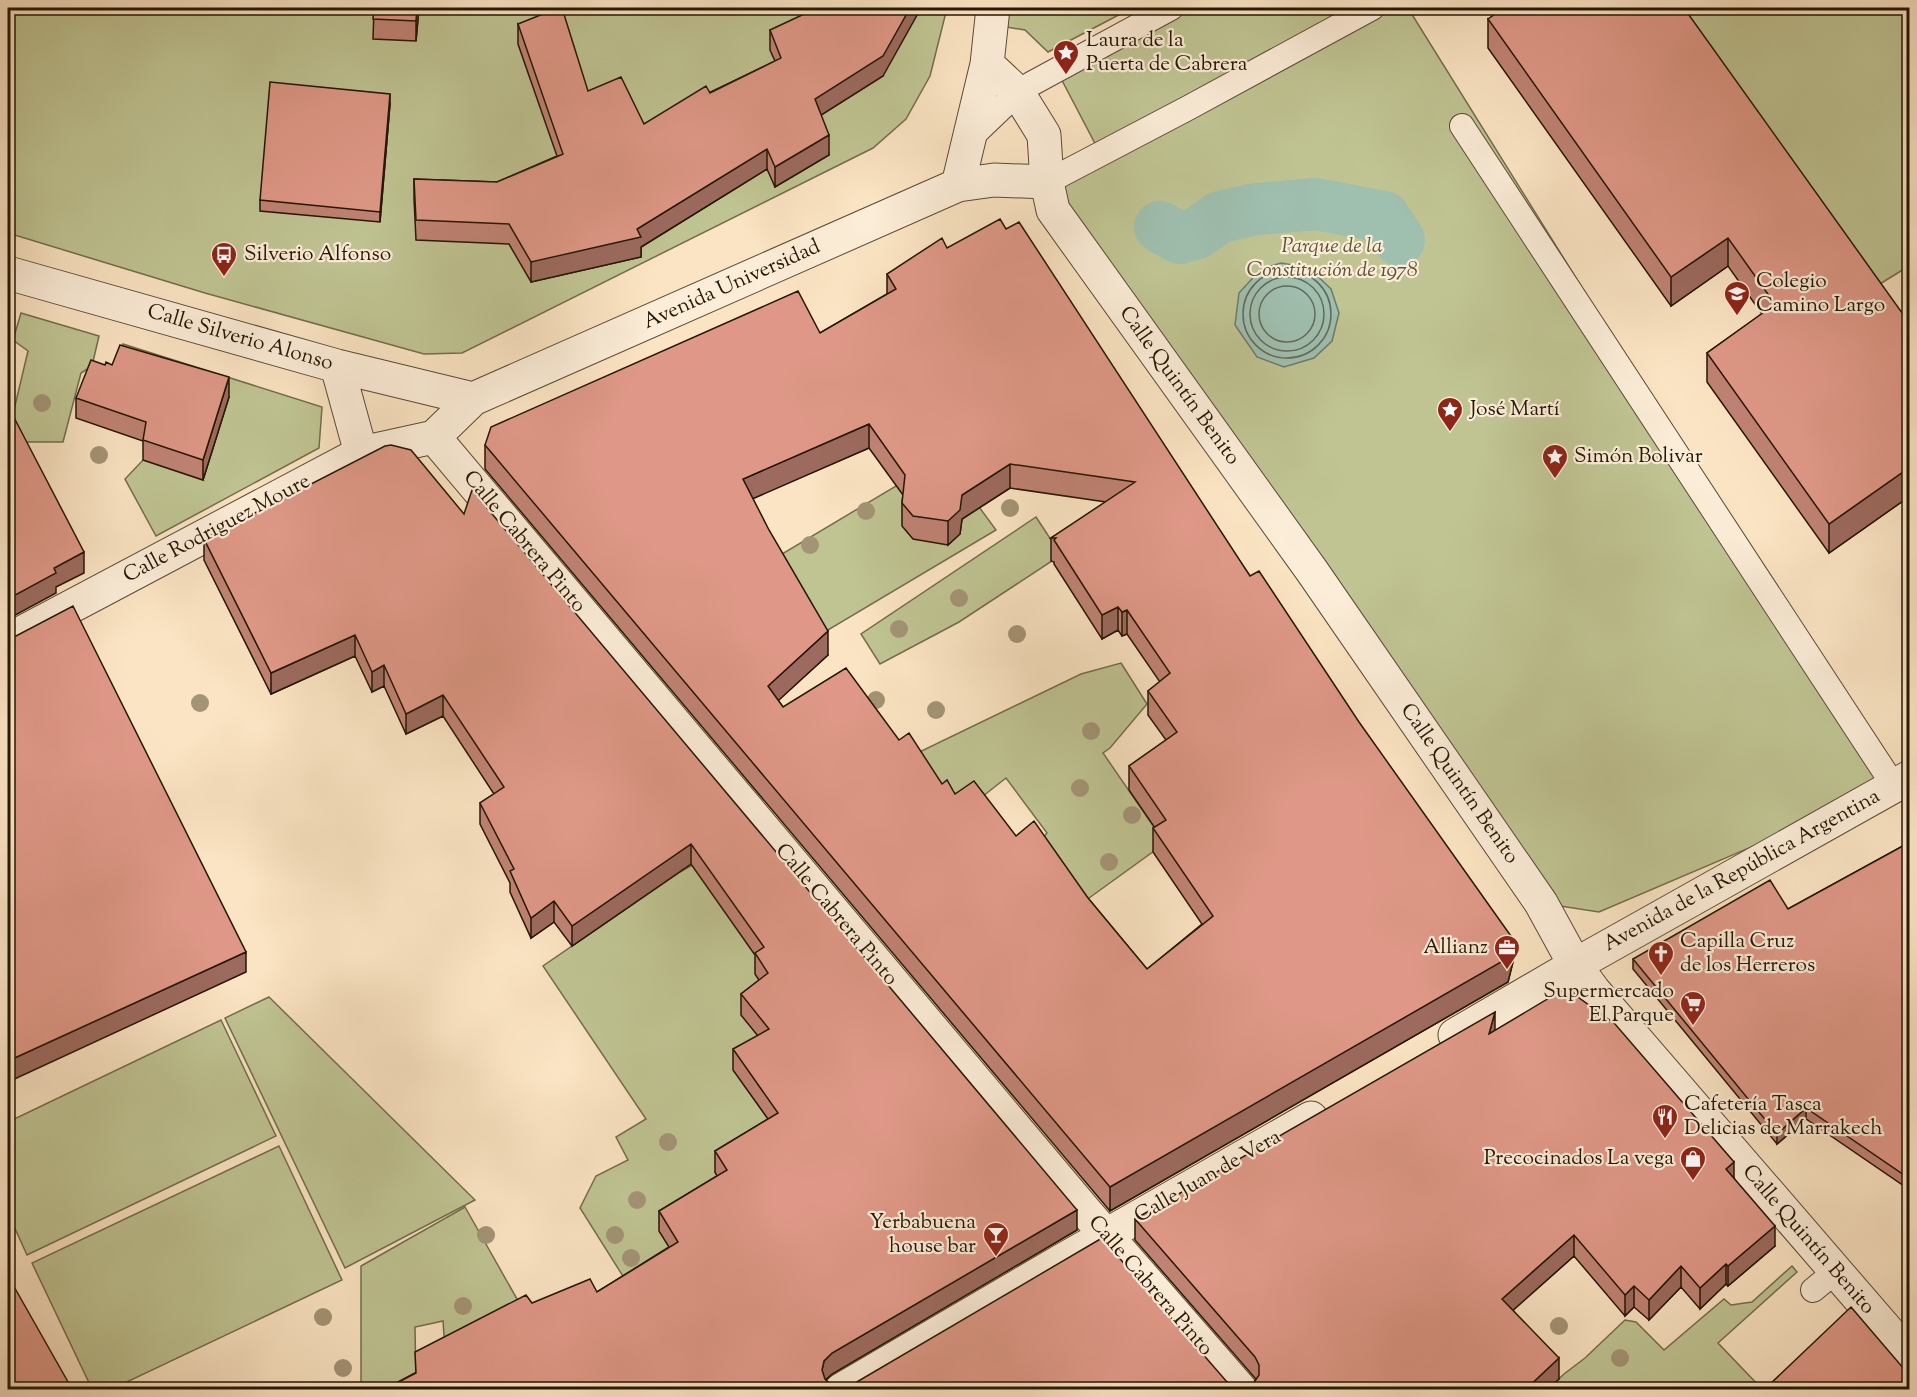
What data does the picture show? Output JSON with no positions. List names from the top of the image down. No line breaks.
{"streets":{"street":["Avenida Universidad","Calle Silverio Alonso","Calle Quintín Benito","Calle Rodriguez Moure","Calle Cabrera Pinto","Avenida de la República Argentina","Calle Juan de Vera"]},"crossings":[["Avenida Universidad","Calle Silverio Alonso"],["Avenida Universidad","Calle Quintín Benito"],["Avenida Universidad","Calle Rodriguez Moure"],["Avenida Universidad","Calle Cabrera Pinto"],["Calle Quintín Benito","Avenida de la República Argentina"],["Calle Rodriguez Moure","Calle Cabrera Pinto"],["Calle Cabrera Pinto","Calle Juan de Vera"]],"parks":["Parque de la Constitución de 1978"],"places":{"place":["Laura de la Puerta de Cabrera","José Martí","Simón Bolivar"],"bus stop":["Silverio Alfonso"],"school or university":["Colegio Camino Largo"],"office":["Allianz"],"church":["Capilla Cruz de los Herreros"],"supermarket":["Supermercado El Parque"],"restaurant":["Cafetería Tasca Delicias de Marrakech"],"shop":["Precocinados La vega"],"bar":["Yerbabuena house bar"]}}
